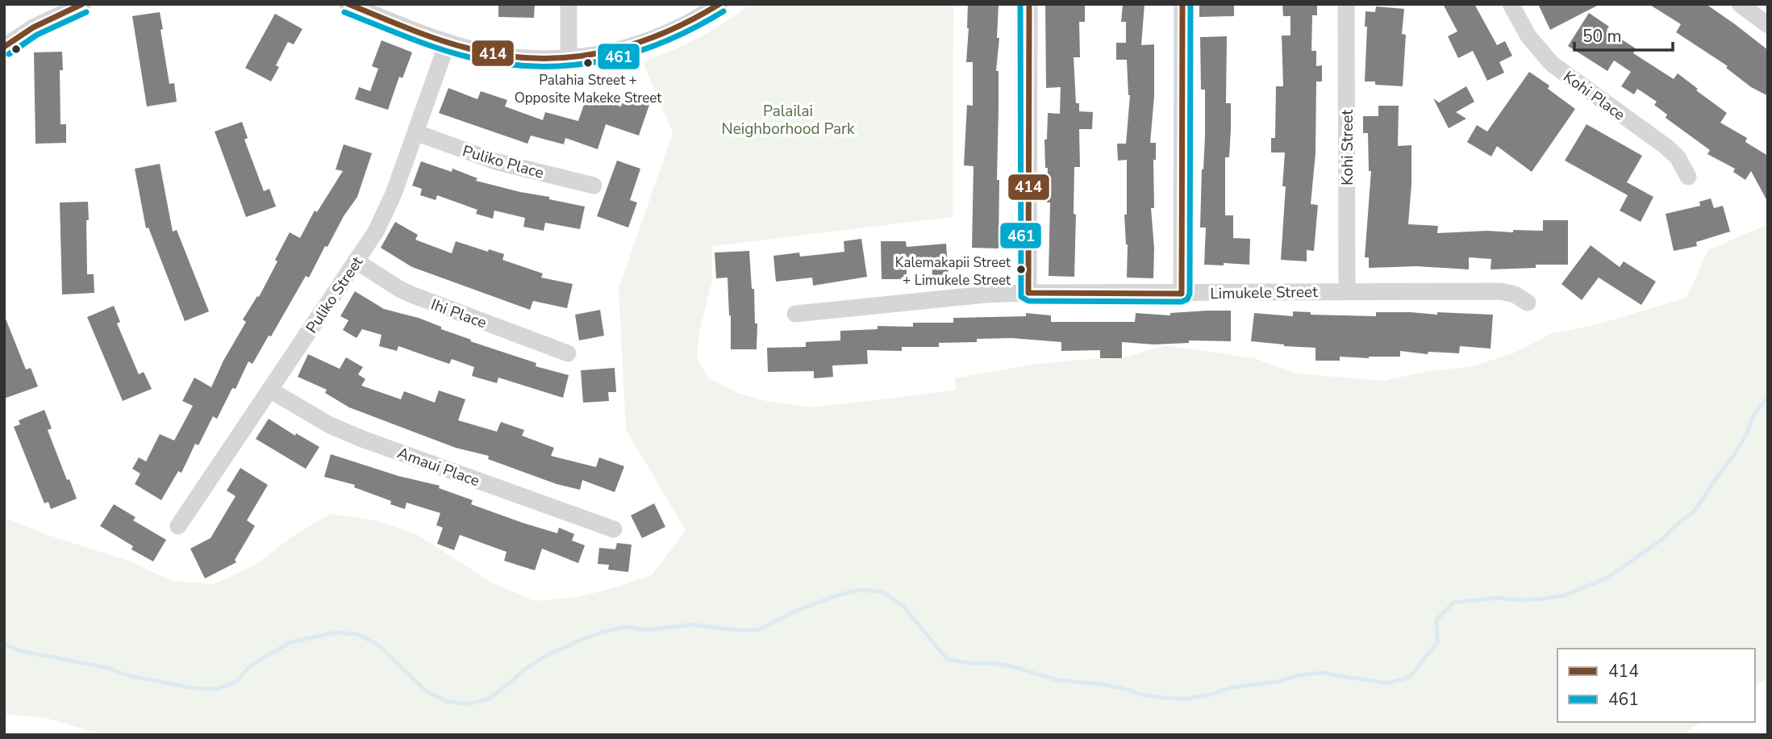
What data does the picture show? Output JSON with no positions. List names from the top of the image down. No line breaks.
{"streets":{"street":["Kohi Place","Kohi Street","Puliko Place","Limukele Street","Puliko Street","Ihi Place","Amaui Place"]},"crossings":[["Kohi Street","Limukele Street"],["Puliko Place","Puliko Street"],["Puliko Street","Ihi Place"],["Puliko Street","Amaui Place"]],"parks":["Palailai Neighborhood Park"],"places":["Palahia Street + Opposite Makeke Street","Kalemakapii Street + Limukele Street"],"lines":["transit line 414","transit line 461"],"legend":["414","461"],"scale_bar":"50 m"}
